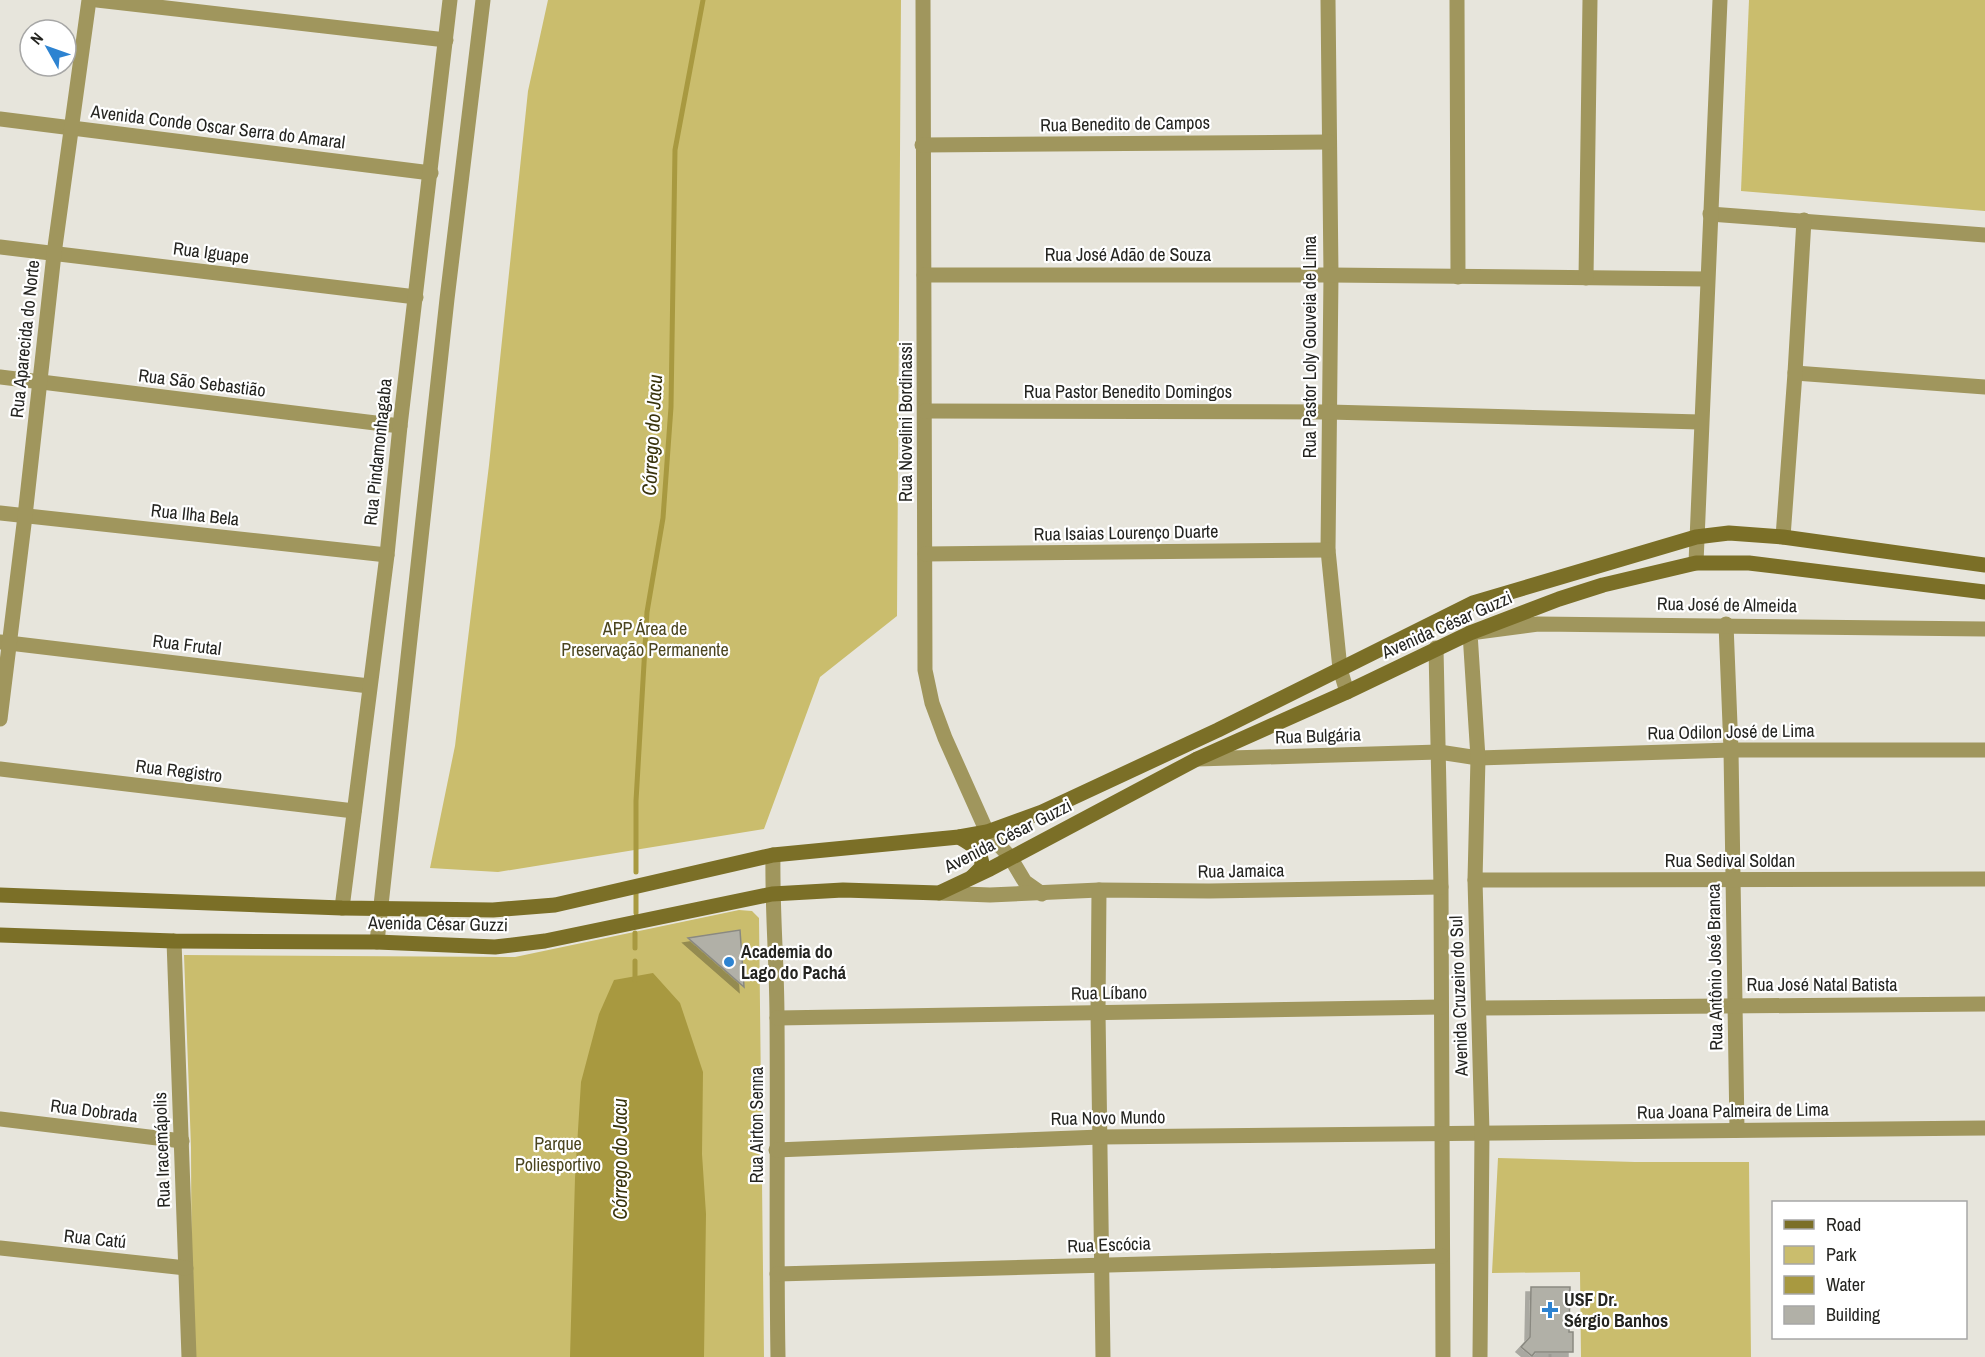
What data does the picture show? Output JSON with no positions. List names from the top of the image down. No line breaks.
{"streets":{"street":["Rua Benedito de Campos","Avenida Conde Oscar Serra do Amaral","Rua Iguape","Rua José Adão de Souza","Rua Aparecida do Norte","Rua Pastor Loly Gouveia de Lima","Rua São Sebastião","Rua Pastor Benedito Domingos","Rua Novelini Bordinassi","Rua Pindamonhagaba","Rua Ilha Bela","Rua Isaias Lourenço Duarte","Rua José de Almeida","Avenida César Guzzi","Rua Frutal","Rua Odilon José de Lima","Rua Bulgária","Rua Registro","Rua Sedival Soldan","Rua Jamaica","Rua Antônio José Branca","Rua José Natal Batista","Rua Líbano","Avenida Cruzeiro do Sul","Rua Dobrada","Rua Joana Palmeira de Lima","Rua Novo Mundo","Rua Airton Senna","Rua Iracemápolis","Rua Catú","Rua Escócia"]},"crossings":[["Rua Benedito de Campos","Rua Pastor Loly Gouveia de Lima"],["Rua Benedito de Campos","Rua Novelini Bordinassi"],["Avenida Conde Oscar Serra do Amaral","Rua Aparecida do Norte"],["Avenida Conde Oscar Serra do Amaral","Rua Pindamonhagaba"],["Rua Iguape","Rua Aparecida do Norte"],["Rua Iguape","Rua Pindamonhagaba"],["Rua José Adão de Souza","Rua Pastor Loly Gouveia de Lima"],["Rua José Adão de Souza","Rua Novelini Bordinassi"],["Rua Aparecida do Norte","Rua São Sebastião"],["Rua Aparecida do Norte","Rua Ilha Bela"],["Rua Aparecida do Norte","Rua Frutal"],["Rua Pastor Loly Gouveia de Lima","Rua Pastor Benedito Domingos"],["Rua Pastor Loly Gouveia de Lima","Rua Isaias Lourenço Duarte"],["Rua Pastor Loly Gouveia de Lima","Avenida César Guzzi"],["Rua São Sebastião","Rua Pindamonhagaba"],["Rua Pastor Benedito Domingos","Rua Novelini Bordinassi"],["Rua Novelini Bordinassi","Rua Isaias Lourenço Duarte"],["Rua Novelini Bordinassi","Avenida César Guzzi"],["Rua Pindamonhagaba","Rua Ilha Bela"],["Rua Pindamonhagaba","Avenida César Guzzi"],["Rua Pindamonhagaba","Rua Frutal"],["Rua Pindamonhagaba","Rua Registro"],["Rua José de Almeida","Avenida César Guzzi"],["Rua José de Almeida","Rua Antônio José Branca"],["Rua José de Almeida","Avenida Cruzeiro do Sul"],["Avenida César Guzzi","Rua Bulgária"],["Avenida César Guzzi","Rua Jamaica"],["Avenida César Guzzi","Avenida Cruzeiro do Sul"],["Avenida César Guzzi","Rua Airton Senna"],["Avenida César Guzzi","Rua Iracemápolis"],["Rua Odilon José de Lima","Rua Bulgária"],["Rua Odilon José de Lima","Rua Antônio José Branca"],["Rua Odilon José de Lima","Avenida Cruzeiro do Sul"],["Rua Bulgária","Avenida Cruzeiro do Sul"],["Rua Sedival Soldan","Rua Antônio José Branca"],["Rua Sedival Soldan","Avenida Cruzeiro do Sul"],["Rua Jamaica","Avenida Cruzeiro do Sul"],["Rua Antônio José Branca","Rua José Natal Batista"],["Rua Antônio José Branca","Rua Joana Palmeira de Lima"],["Rua José Natal Batista","Avenida Cruzeiro do Sul"],["Rua Líbano","Avenida Cruzeiro do Sul"],["Rua Líbano","Rua Airton Senna"],["Avenida Cruzeiro do Sul","Rua Joana Palmeira de Lima"],["Avenida Cruzeiro do Sul","Rua Novo Mundo"],["Avenida Cruzeiro do Sul","Rua Escócia"],["Rua Dobrada","Rua Iracemápolis"],["Rua Joana Palmeira de Lima","Rua Novo Mundo"],["Rua Novo Mundo","Rua Airton Senna"],["Rua Airton Senna","Rua Escócia"],["Rua Iracemápolis","Rua Catú"]],"water":["Córrego do Jacu"],"parks":["APP Área de Preservação Permanente","Parque Poliesportivo"],"places":{"other":["Academia do Lago do Pachá"],"health":["USF Dr. Sérgio Banhos"]},"legend":["Road","Park","Water","Building"],"north":"top left"}
